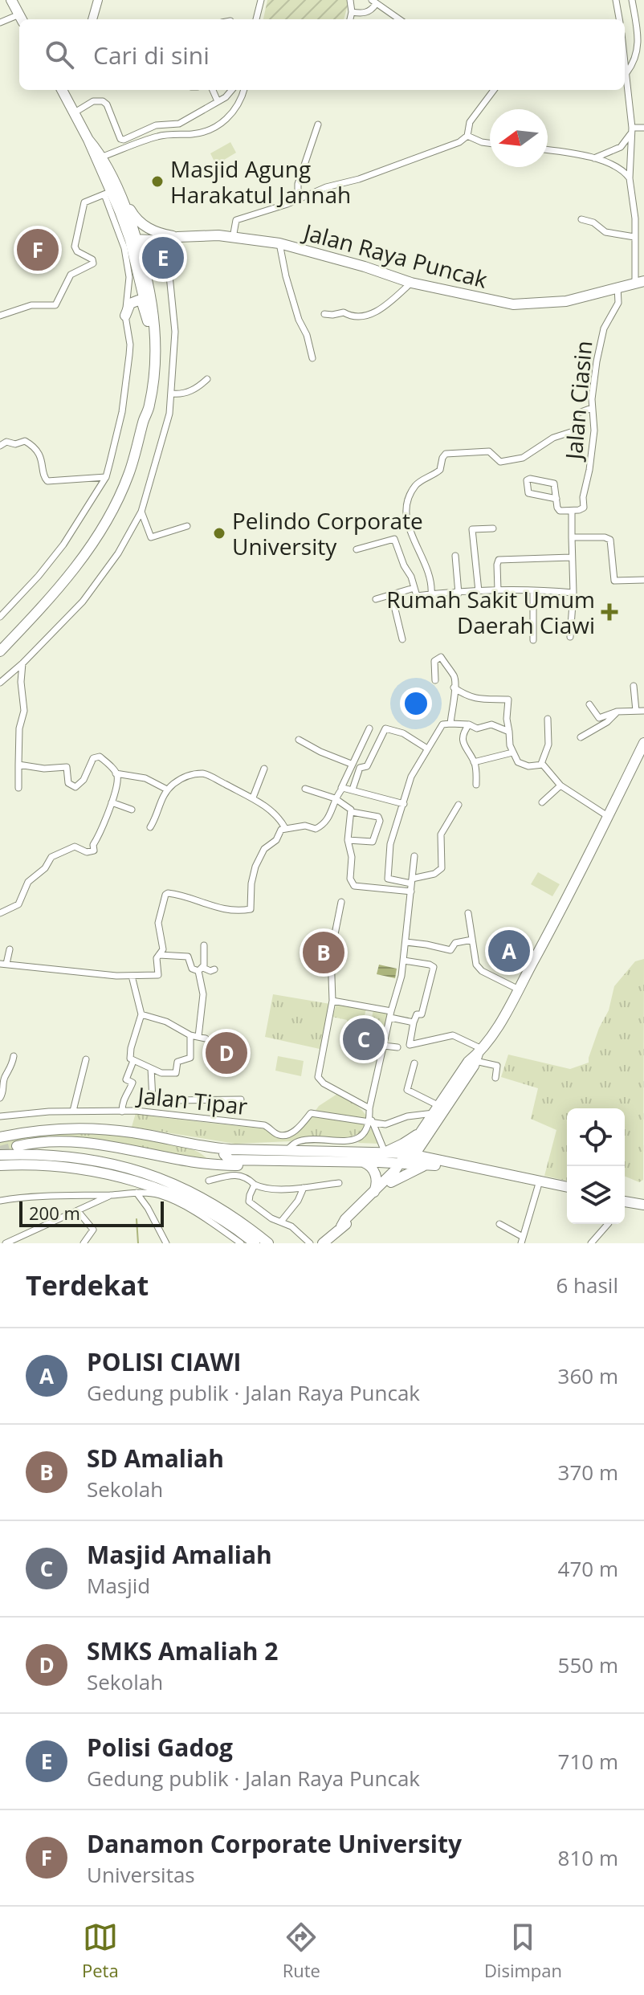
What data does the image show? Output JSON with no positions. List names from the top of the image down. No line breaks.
{"streets":{"highway":["Jalan Raya Puncak"],"street":["Jalan Ciasin","Jalan Tipar"]},"crossings":[["Jalan Raya Puncak","Jalan Ciasin"]],"places":{"other":["Masjid Agung Harakatul Jannah","Pelindo Corporate University"],"health":["Rumah Sakit Umum Daerah Ciawi"]},"scale_bar":"200 m","north":"left","page":{"search":"Cari di sini","pins":["F","E","A","B","C","D"],"scale":"200 m","heading":["Terdekat","6 hasil"],"list":[{"mark":"A","name":"POLISI CIAWI","note":"Gedung publik · Jalan Raya Puncak","value":"360 m"},{"mark":"B","name":"SD Amaliah","note":"Sekolah","value":"370 m"},{"mark":"C","name":"Masjid Amaliah","note":"Masjid","value":"470 m"},{"mark":"D","name":"SMKS Amaliah 2","note":"Sekolah","value":"550 m"},{"mark":"E","name":"Polisi Gadog","note":"Gedung publik · Jalan Raya Puncak","value":"710 m"},{"mark":"F","name":"Danamon Corporate University","note":"Universitas","value":"810 m"}],"nav":["Peta","Rute","Disimpan"]}}
